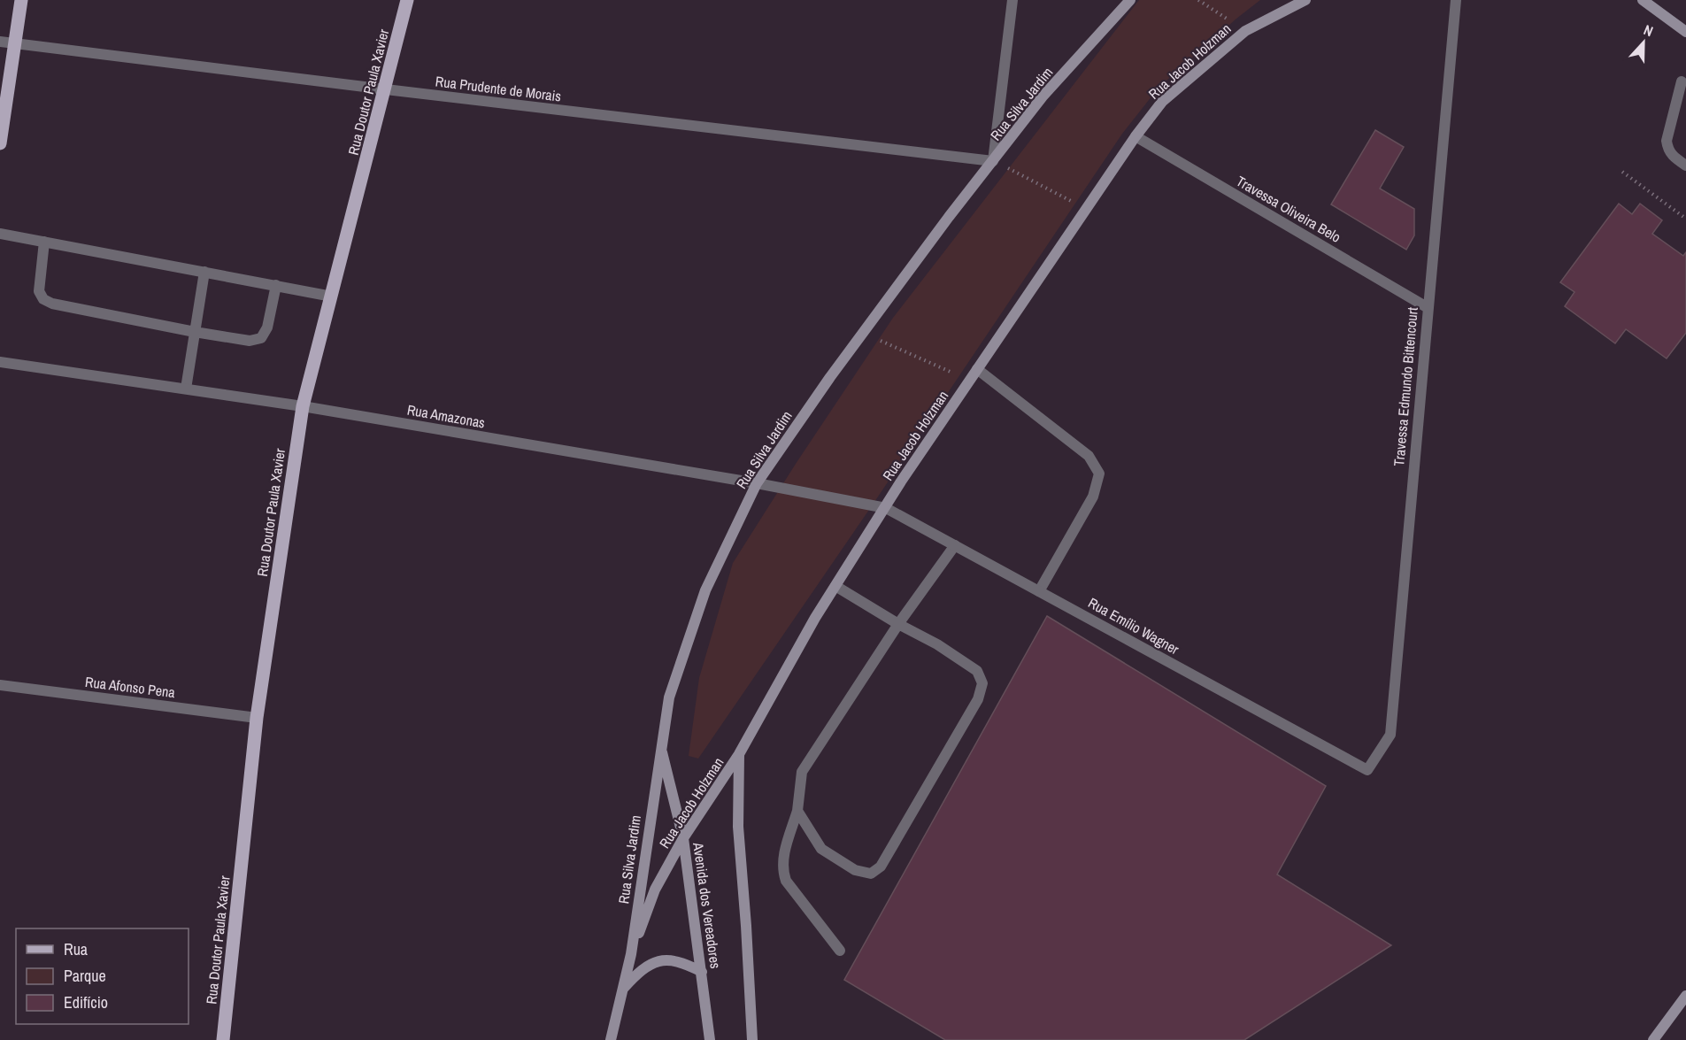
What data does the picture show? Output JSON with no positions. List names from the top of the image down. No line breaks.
{"streets":{"main road":["Rua Jacob Holzman","Rua Doutor Paula Xavier","Rua Silva Jardim","Avenida dos Vereadores"],"street":["Rua Prudente de Morais","Travessa Oliveira Belo","Travessa Edmundo Bittencourt","Rua Amazonas","Rua Emílio Wagner","Rua Afonso Pena"]},"crossings":[["Rua Jacob Holzman","Rua Silva Jardim"],["Rua Jacob Holzman","Travessa Oliveira Belo"],["Rua Jacob Holzman","Rua Amazonas"],["Rua Jacob Holzman","Rua Emílio Wagner"],["Rua Jacob Holzman","Avenida dos Vereadores"],["Rua Prudente de Morais","Rua Doutor Paula Xavier"],["Rua Prudente de Morais","Rua Silva Jardim"],["Rua Doutor Paula Xavier","Rua Amazonas"],["Rua Doutor Paula Xavier","Rua Afonso Pena"],["Rua Silva Jardim","Rua Amazonas"],["Rua Silva Jardim","Avenida dos Vereadores"],["Travessa Oliveira Belo","Travessa Edmundo Bittencourt"],["Travessa Edmundo Bittencourt","Rua Emílio Wagner"],["Rua Amazonas","Rua Emílio Wagner"]],"legend":["Rua","Parque","Edifício"],"north":"top"}
